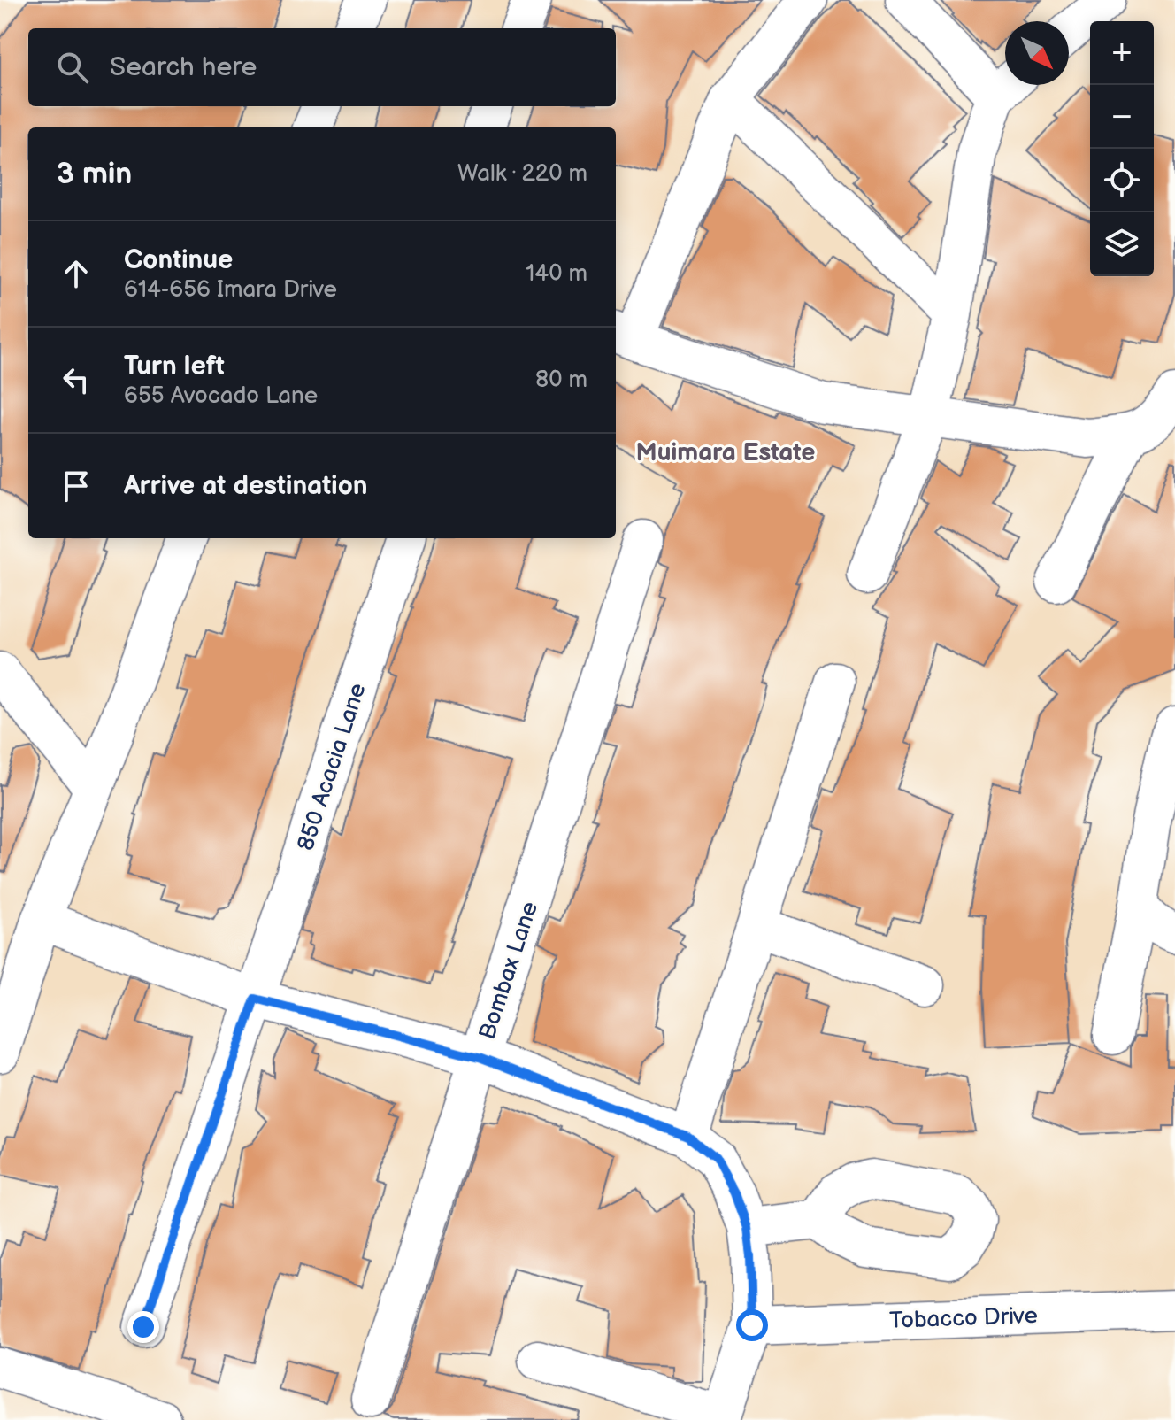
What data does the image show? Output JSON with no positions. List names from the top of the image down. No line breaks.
{"streets":{"street":["850 Acacia Lane","Bombax Lane","Tobacco Drive"]},"districts":["Muimara Estate"],"north":"bottom right","page":{"map_buttons":["+","−"],"search":"Search here","heading":["3 min","Walk · 220 m"],"list":[["Continue","614-656 Imara Drive","140 m"],["Turn left","655 Avocado Lane","80 m"],"Arrive at destination"]}}
